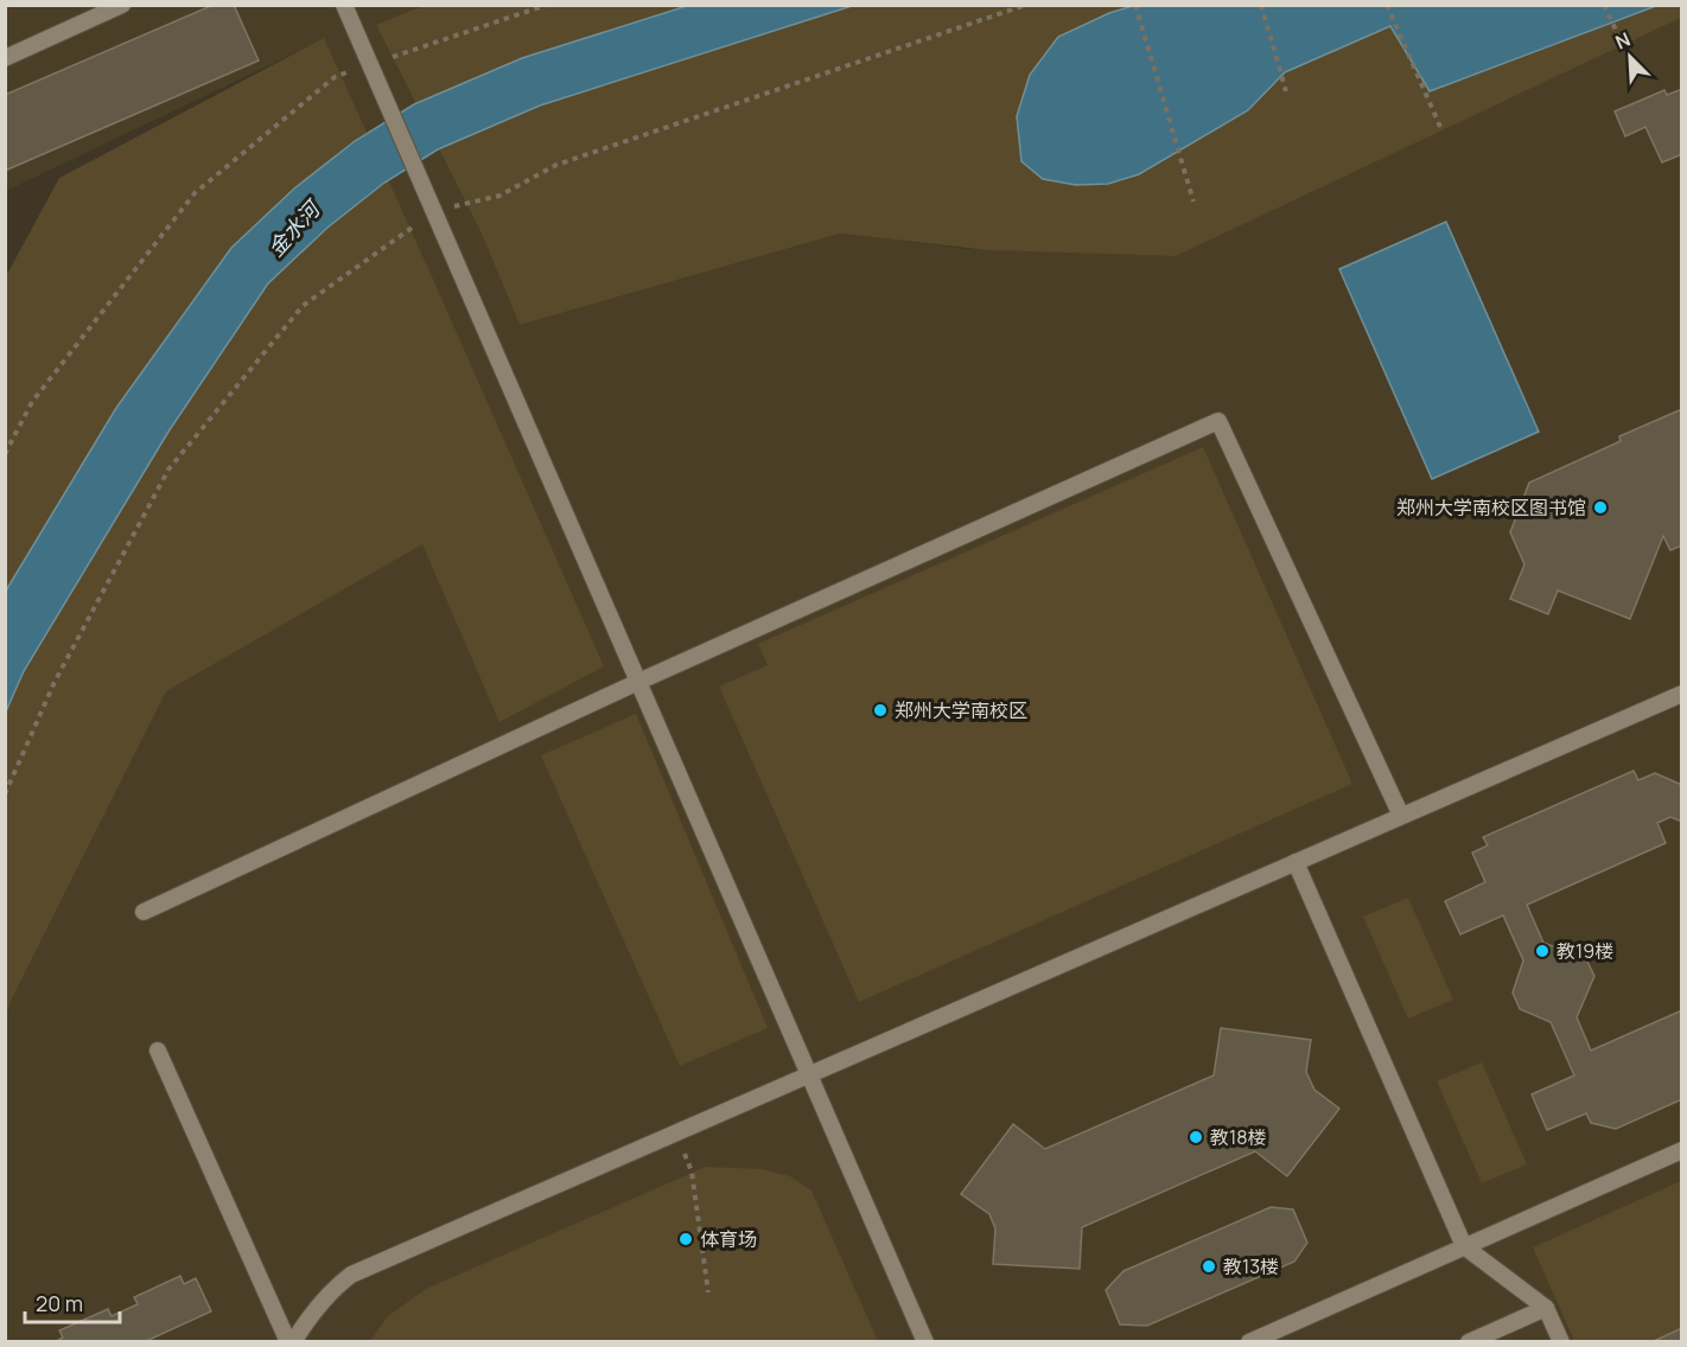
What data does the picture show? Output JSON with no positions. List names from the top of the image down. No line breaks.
{"water":["金水河"],"places":["郑州大学南校区图书馆","郑州大学南校区","教19楼","教18楼","体育场","教13楼"],"scale_bar":"20 m","north":"top left"}
